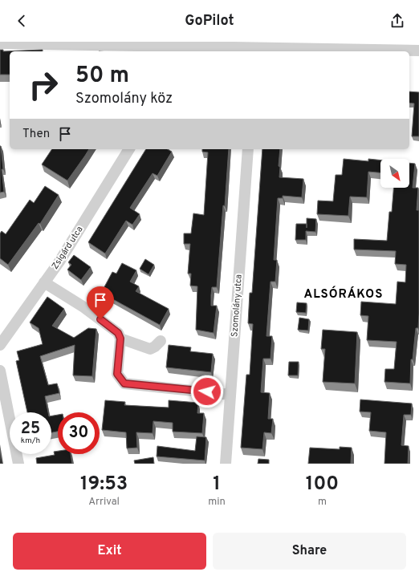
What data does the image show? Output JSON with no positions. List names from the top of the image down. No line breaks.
{"streets":{"street":["Zsigárd utca","Szomolány utca"]},"districts":["ALSÓRÁKOS"],"north":"bottom right","page":{"header":"GoPilot","turn":["50 m","Szomolány köz"],"then":"Then","speed":"25 km/h","limit":"30","eta":["19:53","Arrival","1","min","100","m"],"buttons":["Exit","Share"]}}
